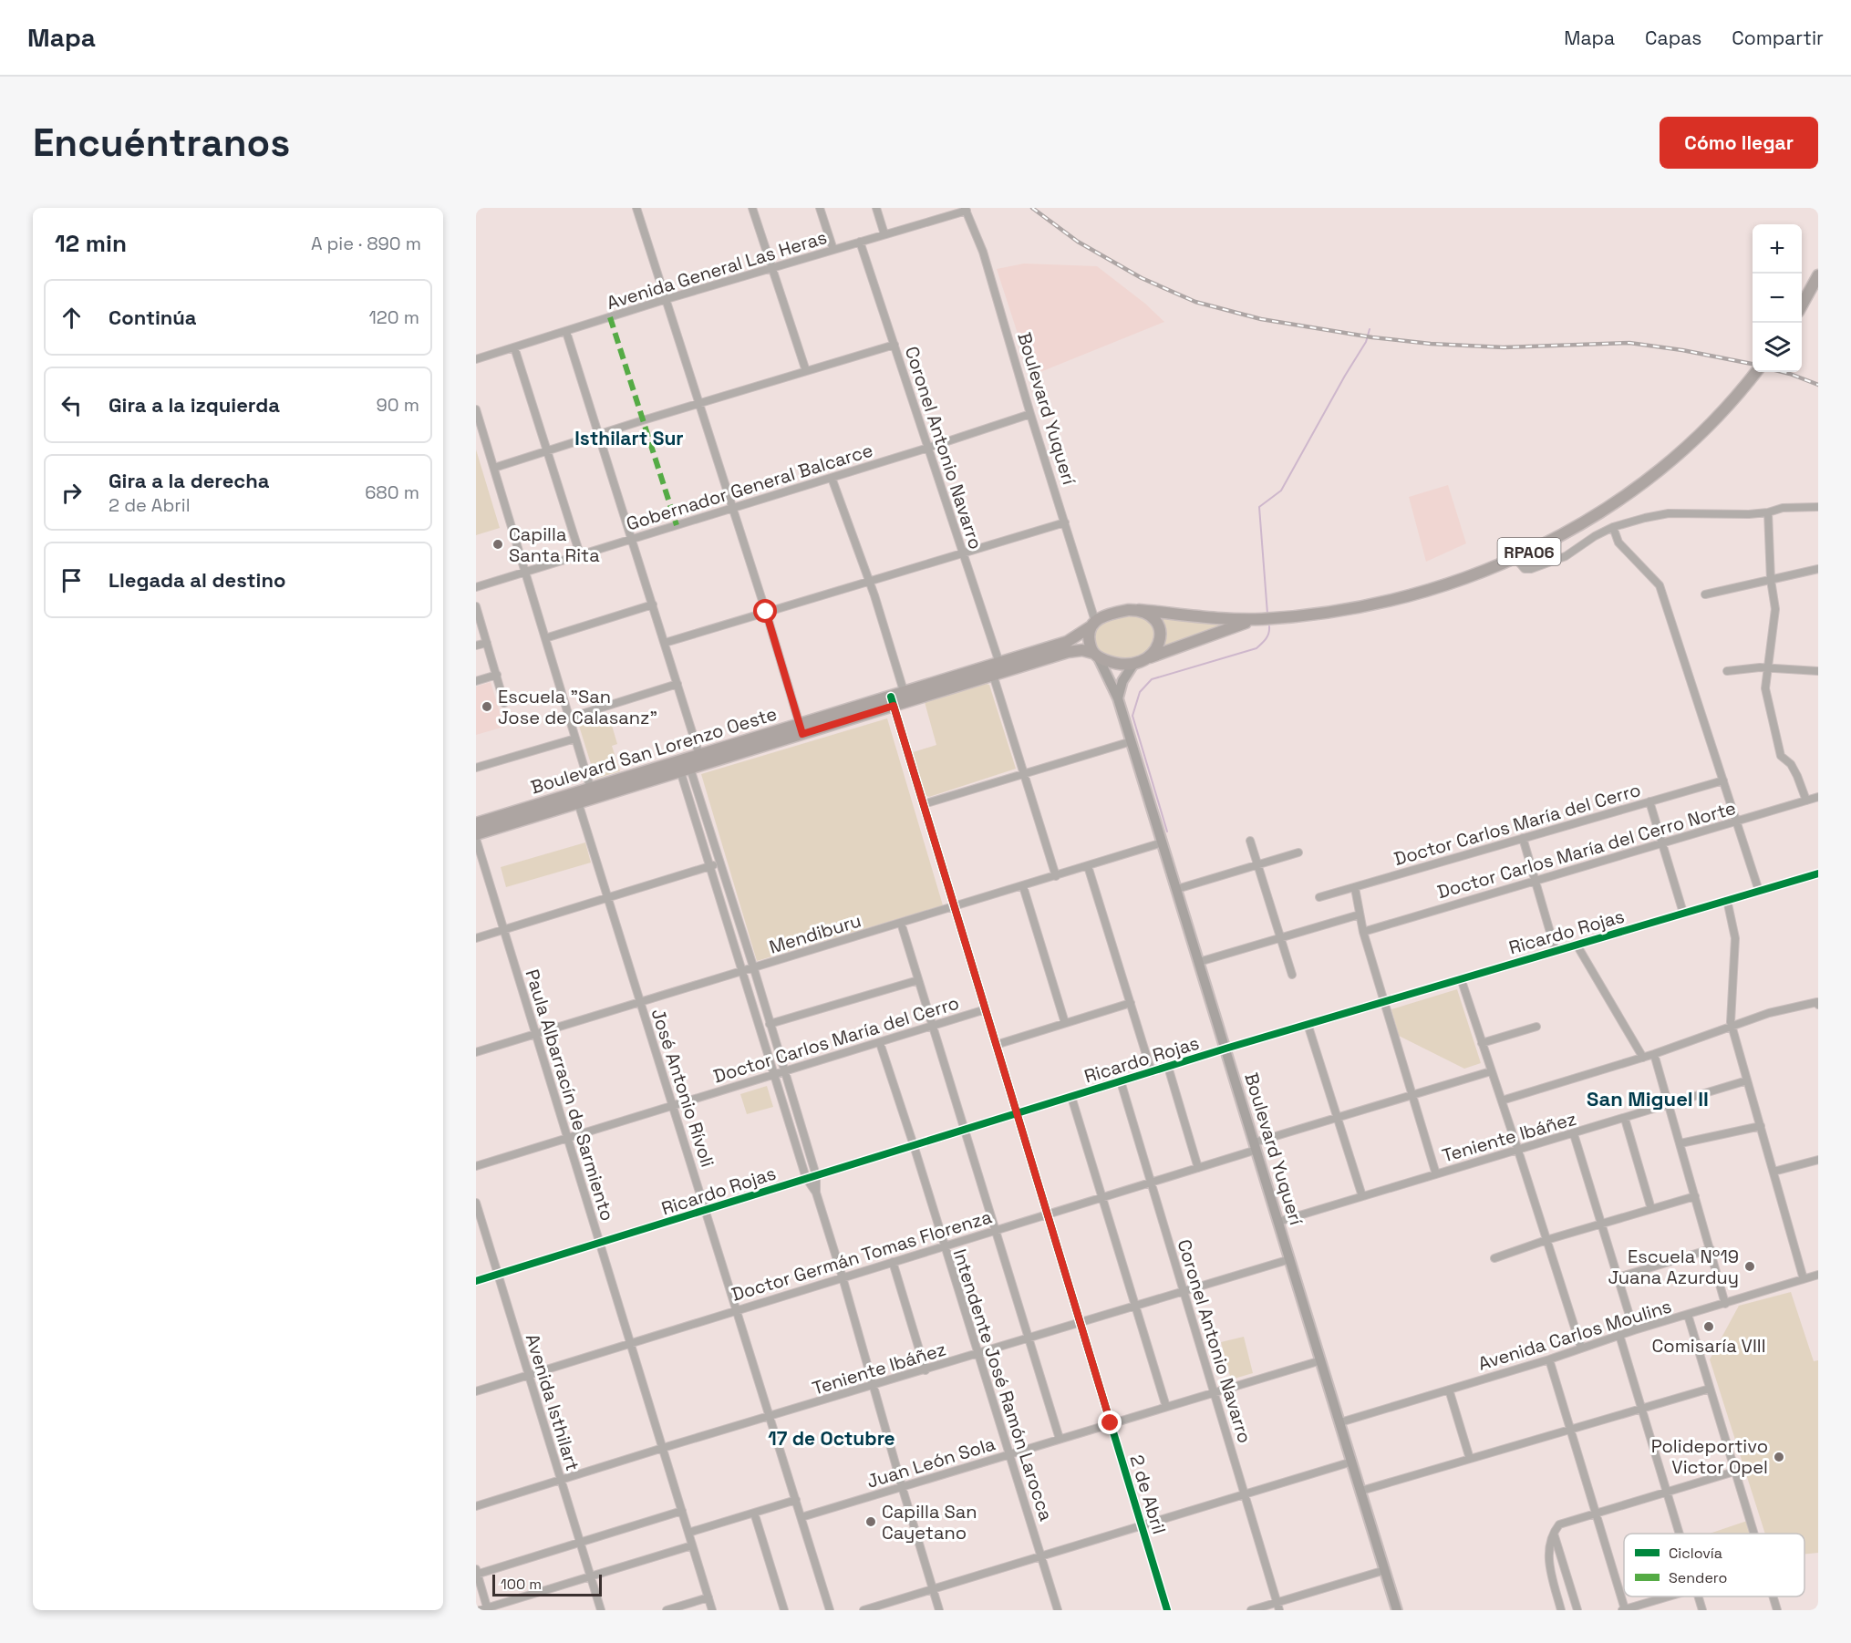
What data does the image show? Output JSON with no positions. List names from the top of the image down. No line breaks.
{"streets":{"main road":["Boulevard Yuquerí","RPA06","Boulevard San Lorenzo Oeste"],"street":["Avenida General Las Heras","Coronel Antonio Navarro","Gobernador General Balcarce","Doctor Carlos María del Cerro","Doctor Carlos María del Cerro Norte","Ricardo Rojas","Mendiburu","José Antonio Rívoli","Paula Albarracín de Sarmiento","Teniente Ibáñez","Doctor Germán Tomas Florenza","Avenida Carlos Moulins","Intendente José Ramón Larocca","Avenida Isthilart","Juan León Sola","2 de Abril"]},"crossings":[["Avenida General Las Heras","Boulevard Yuquerí"],["Avenida General Las Heras","Coronel Antonio Navarro"],["Boulevard Yuquerí","Gobernador General Balcarce"],["Boulevard Yuquerí","RPA06"],["Boulevard Yuquerí","Boulevard San Lorenzo Oeste"],["Boulevard Yuquerí","Ricardo Rojas"],["Boulevard Yuquerí","Mendiburu"],["Boulevard Yuquerí","Teniente Ibáñez"],["Boulevard Yuquerí","Doctor Germán Tomas Florenza"],["Boulevard Yuquerí","Avenida Carlos Moulins"],["Boulevard Yuquerí","Juan León Sola"],["Coronel Antonio Navarro","Gobernador General Balcarce"],["Coronel Antonio Navarro","Boulevard San Lorenzo Oeste"],["Coronel Antonio Navarro","Ricardo Rojas"],["Coronel Antonio Navarro","Teniente Ibáñez"],["Coronel Antonio Navarro","Doctor Germán Tomas Florenza"],["Coronel Antonio Navarro","Juan León Sola"],["RPA06","Boulevard San Lorenzo Oeste"],["Boulevard San Lorenzo Oeste","José Antonio Rívoli"],["Boulevard San Lorenzo Oeste","2 de Abril"],["Doctor Carlos María del Cerro","José Antonio Rívoli"],["Doctor Carlos María del Cerro","Paula Albarracín de Sarmiento"],["Doctor Carlos María del Cerro","Intendente José Ramón Larocca"],["Doctor Carlos María del Cerro","2 de Abril"],["Ricardo Rojas","José Antonio Rívoli"],["Ricardo Rojas","Paula Albarracín de Sarmiento"],["Ricardo Rojas","Intendente José Ramón Larocca"],["Ricardo Rojas","Avenida Isthilart"],["Ricardo Rojas","2 de Abril"],["Mendiburu","José Antonio Rívoli"],["Mendiburu","Paula Albarracín de Sarmiento"],["Mendiburu","2 de Abril"],["José Antonio Rívoli","Teniente Ibáñez"],["José Antonio Rívoli","Doctor Germán Tomas Florenza"],["José Antonio Rívoli","Juan León Sola"],["Paula Albarracín de Sarmiento","Teniente Ibáñez"],["Paula Albarracín de Sarmiento","Doctor Germán Tomas Florenza"],["Teniente Ibáñez","Intendente José Ramón Larocca"],["Teniente Ibáñez","Avenida Isthilart"],["Teniente Ibáñez","2 de Abril"],["Doctor Germán Tomas Florenza","Intendente José Ramón Larocca"],["Doctor Germán Tomas Florenza","Avenida Isthilart"],["Doctor Germán Tomas Florenza","2 de Abril"],["Intendente José Ramón Larocca","Juan León Sola"],["Juan León Sola","2 de Abril"]],"districts":["Isthilart Sur","San Miguel II","17 de Octubre"],"places":["Capilla Santa Rita","Escuela \"San Jose de Calasanz\"","Escuela Nº19 Juana Azurduy","Comisaría VIII","Polideportivo Victor Opel","Capilla San Cayetano"],"legend":["Ciclovía","Sendero"],"scale_bar":"100 m","page":{"header":"Mapa","nav":["Mapa","Capas","Compartir"],"buttons":"Cómo llegar","title":"Encuéntranos","heading":["12 min","A pie · 890 m"],"map_buttons":["+","−"],"list":[["Continúa","120 m"],["Gira a la izquierda","90 m"],["Gira a la derecha","2 de Abril","680 m"],"Llegada al destino"],"scale":"100 m"}}
